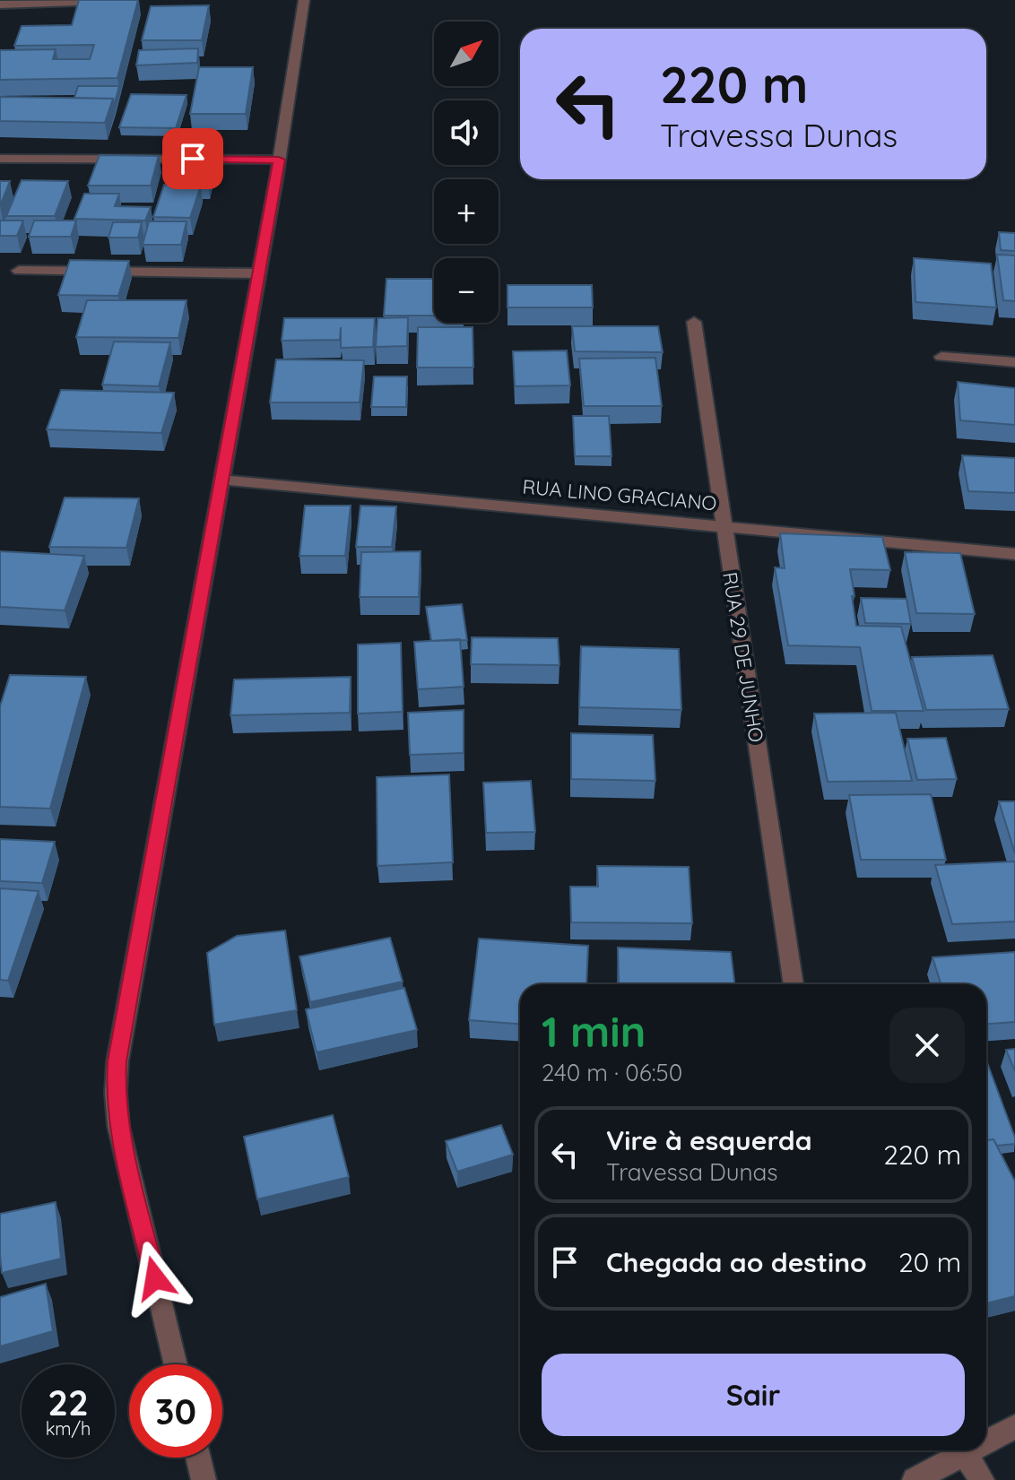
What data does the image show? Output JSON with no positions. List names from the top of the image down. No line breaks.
{"streets":{"street":["RUA LINO GRACIANO","RUA 29 DE JUNHO"]},"crossings":[["RUA LINO GRACIANO","RUA 29 DE JUNHO"]],"north":"top right","page":{"map_buttons":["+","−"],"turn":["220 m","Travessa Dunas"],"heading":["1 min","240 m · 06:50"],"list":[{"name":"Vire à esquerda","note":"Travessa Dunas","value":"220 m"},{"name":"Chegada ao destino","value":"20 m"}],"buttons":"Sair","speed":"22 km/h","limit":"30"}}
